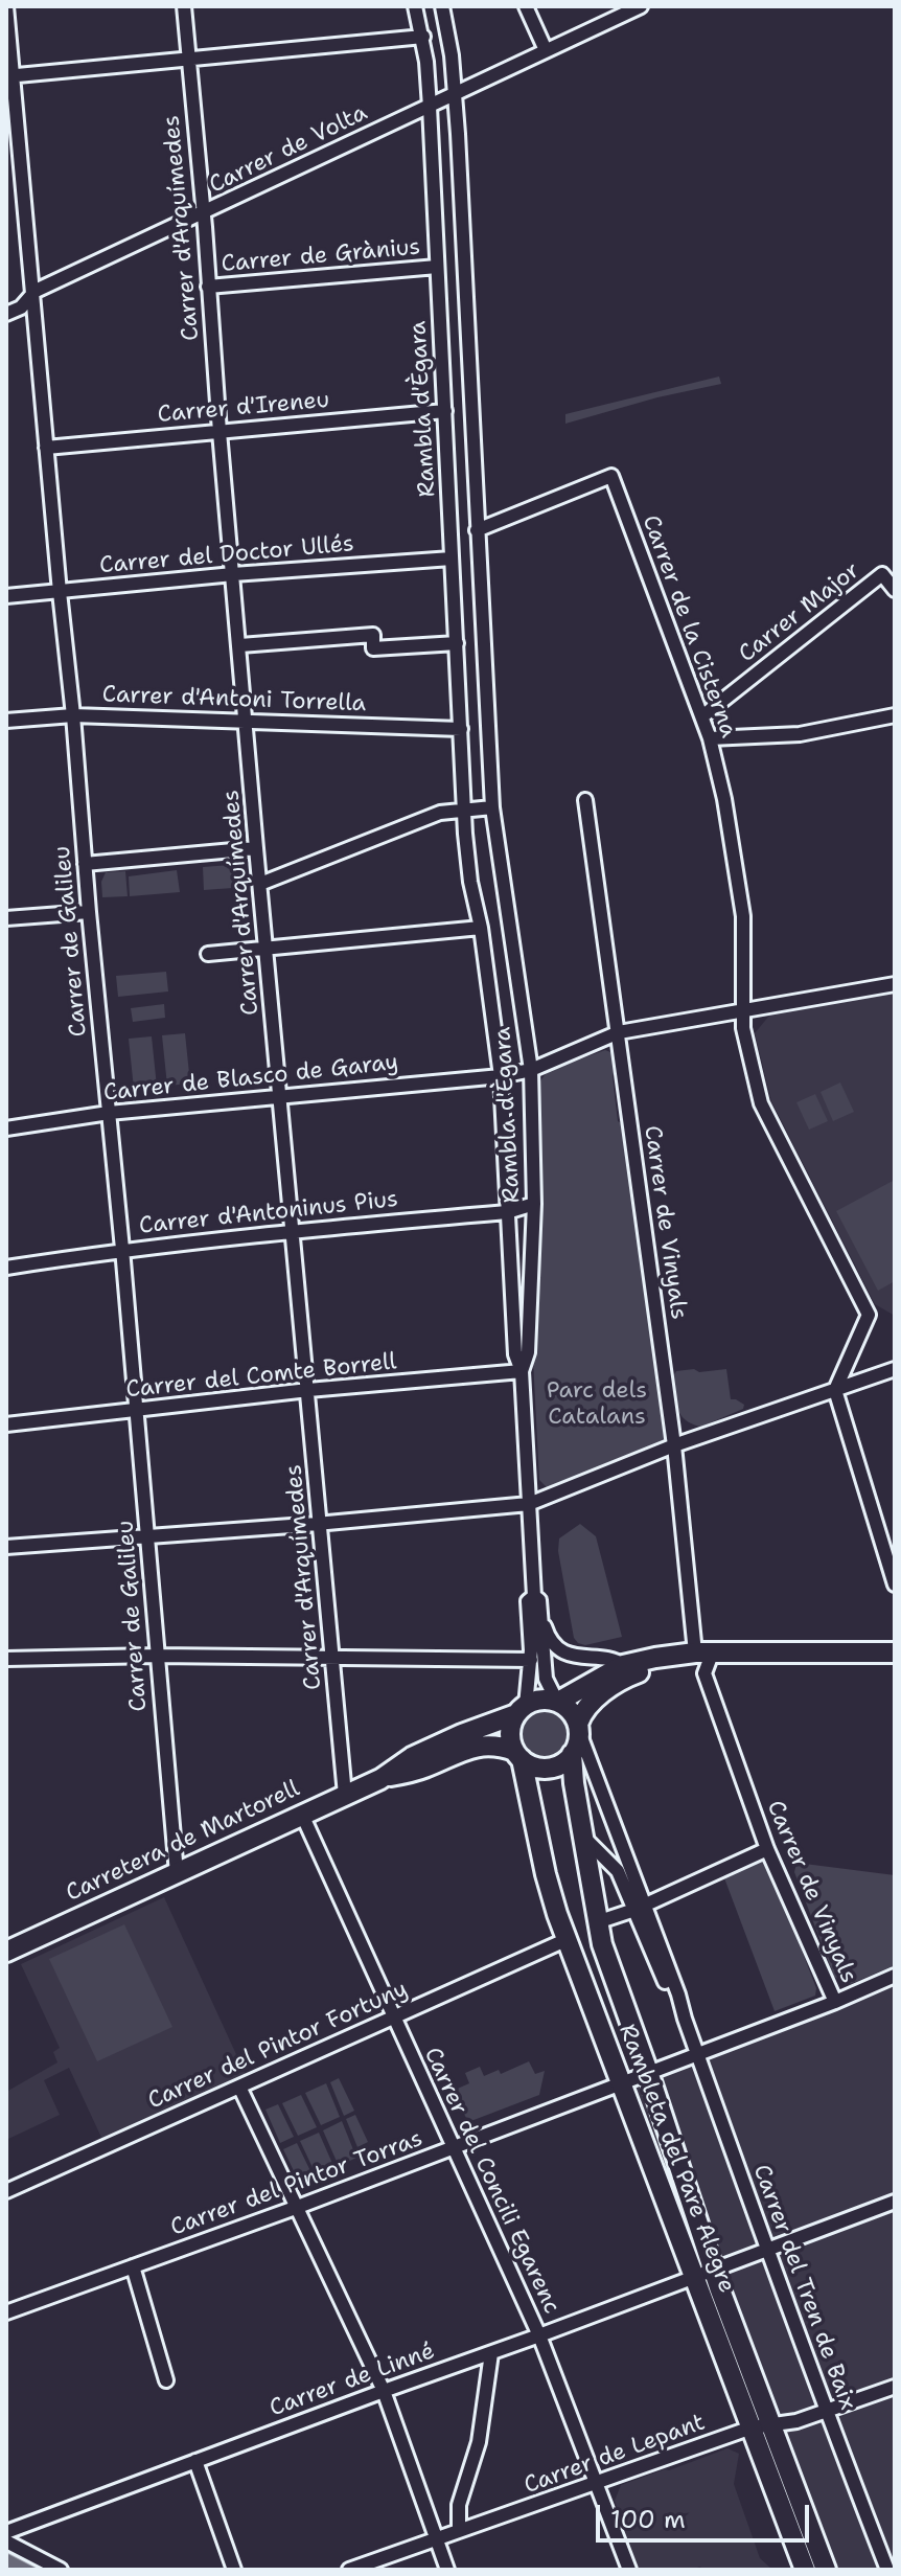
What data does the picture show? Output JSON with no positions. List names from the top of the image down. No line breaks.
{"streets":{"main road":["Carretera de Martorell","Rambleta del Pare Alegre"],"street":["Carrer de Volta","Carrer d'Arquímedes","Carrer de Grànius","Carrer d'Ireneu","Rambla d'Ègara","Carrer del Doctor Ullés","Carrer Major","Carrer de la Cisterna","Carrer d'Antoni Torrella","Carrer de Galileu","Carrer de Blasco de Garay","Carrer d'Antoninus Pius","Carrer de Vinyals","Carrer del Comte Borrell","Carrer del Pintor Fortuny","Carrer del Concili Egarenc","Carrer del Pintor Torras","Carrer del Tren de Baix","Carrer de Linné","Carrer de Lepant"]},"crossings":[["Carrer de Volta","Carrer d'Arquímedes"],["Carrer de Volta","Rambla d'Ègara"],["Carrer de Volta","Carrer de Galileu"],["Carrer d'Arquímedes","Carrer de Grànius"],["Carrer d'Arquímedes","Carrer d'Ireneu"],["Carrer d'Arquímedes","Carrer del Doctor Ullés"],["Carrer d'Arquímedes","Carrer d'Antoni Torrella"],["Carrer d'Arquímedes","Carrer de Blasco de Garay"],["Carrer d'Arquímedes","Carrer d'Antoninus Pius"],["Carrer d'Arquímedes","Carrer del Comte Borrell"],["Carrer d'Arquímedes","Carretera de Martorell"],["Carrer de Grànius","Rambla d'Ègara"],["Carrer d'Ireneu","Rambla d'Ègara"],["Carrer d'Ireneu","Carrer de Galileu"],["Rambla d'Ègara","Carrer del Doctor Ullés"],["Rambla d'Ègara","Carrer de la Cisterna"],["Rambla d'Ègara","Carrer d'Antoni Torrella"],["Rambla d'Ègara","Carrer de Blasco de Garay"],["Rambla d'Ègara","Carrer d'Antoninus Pius"],["Rambla d'Ègara","Carrer del Comte Borrell"],["Rambla d'Ègara","Carretera de Martorell"],["Rambla d'Ègara","Rambleta del Pare Alegre"],["Rambla d'Ègara","Carrer del Tren de Baix"],["Carrer del Doctor Ullés","Carrer de Galileu"],["Carrer Major","Carrer de la Cisterna"],["Carrer de la Cisterna","Carrer de Blasco de Garay"],["Carrer d'Antoni Torrella","Carrer de Galileu"],["Carrer de Galileu","Carrer de Blasco de Garay"],["Carrer de Galileu","Carrer d'Antoninus Pius"],["Carrer de Galileu","Carrer del Comte Borrell"],["Carrer de Galileu","Carretera de Martorell"],["Carrer de Blasco de Garay","Carrer de Vinyals"],["Carrer de Vinyals","Carrer del Pintor Torras"],["Carretera de Martorell","Rambleta del Pare Alegre"],["Carretera de Martorell","Carrer del Concili Egarenc"],["Carretera de Martorell","Carrer del Tren de Baix"],["Carrer del Pintor Fortuny","Rambleta del Pare Alegre"],["Carrer del Pintor Fortuny","Carrer del Concili Egarenc"],["Rambleta del Pare Alegre","Carrer del Pintor Torras"],["Rambleta del Pare Alegre","Carrer del Tren de Baix"],["Rambleta del Pare Alegre","Carrer de Linné"],["Rambleta del Pare Alegre","Carrer de Lepant"],["Carrer del Concili Egarenc","Carrer del Pintor Torras"],["Carrer del Concili Egarenc","Carrer de Linné"],["Carrer del Concili Egarenc","Carrer de Lepant"],["Carrer del Pintor Torras","Carrer del Tren de Baix"],["Carrer del Tren de Baix","Carrer de Linné"],["Carrer del Tren de Baix","Carrer de Lepant"]],"parks":["Parc dels Catalans"],"scale_bar":"100 m"}
